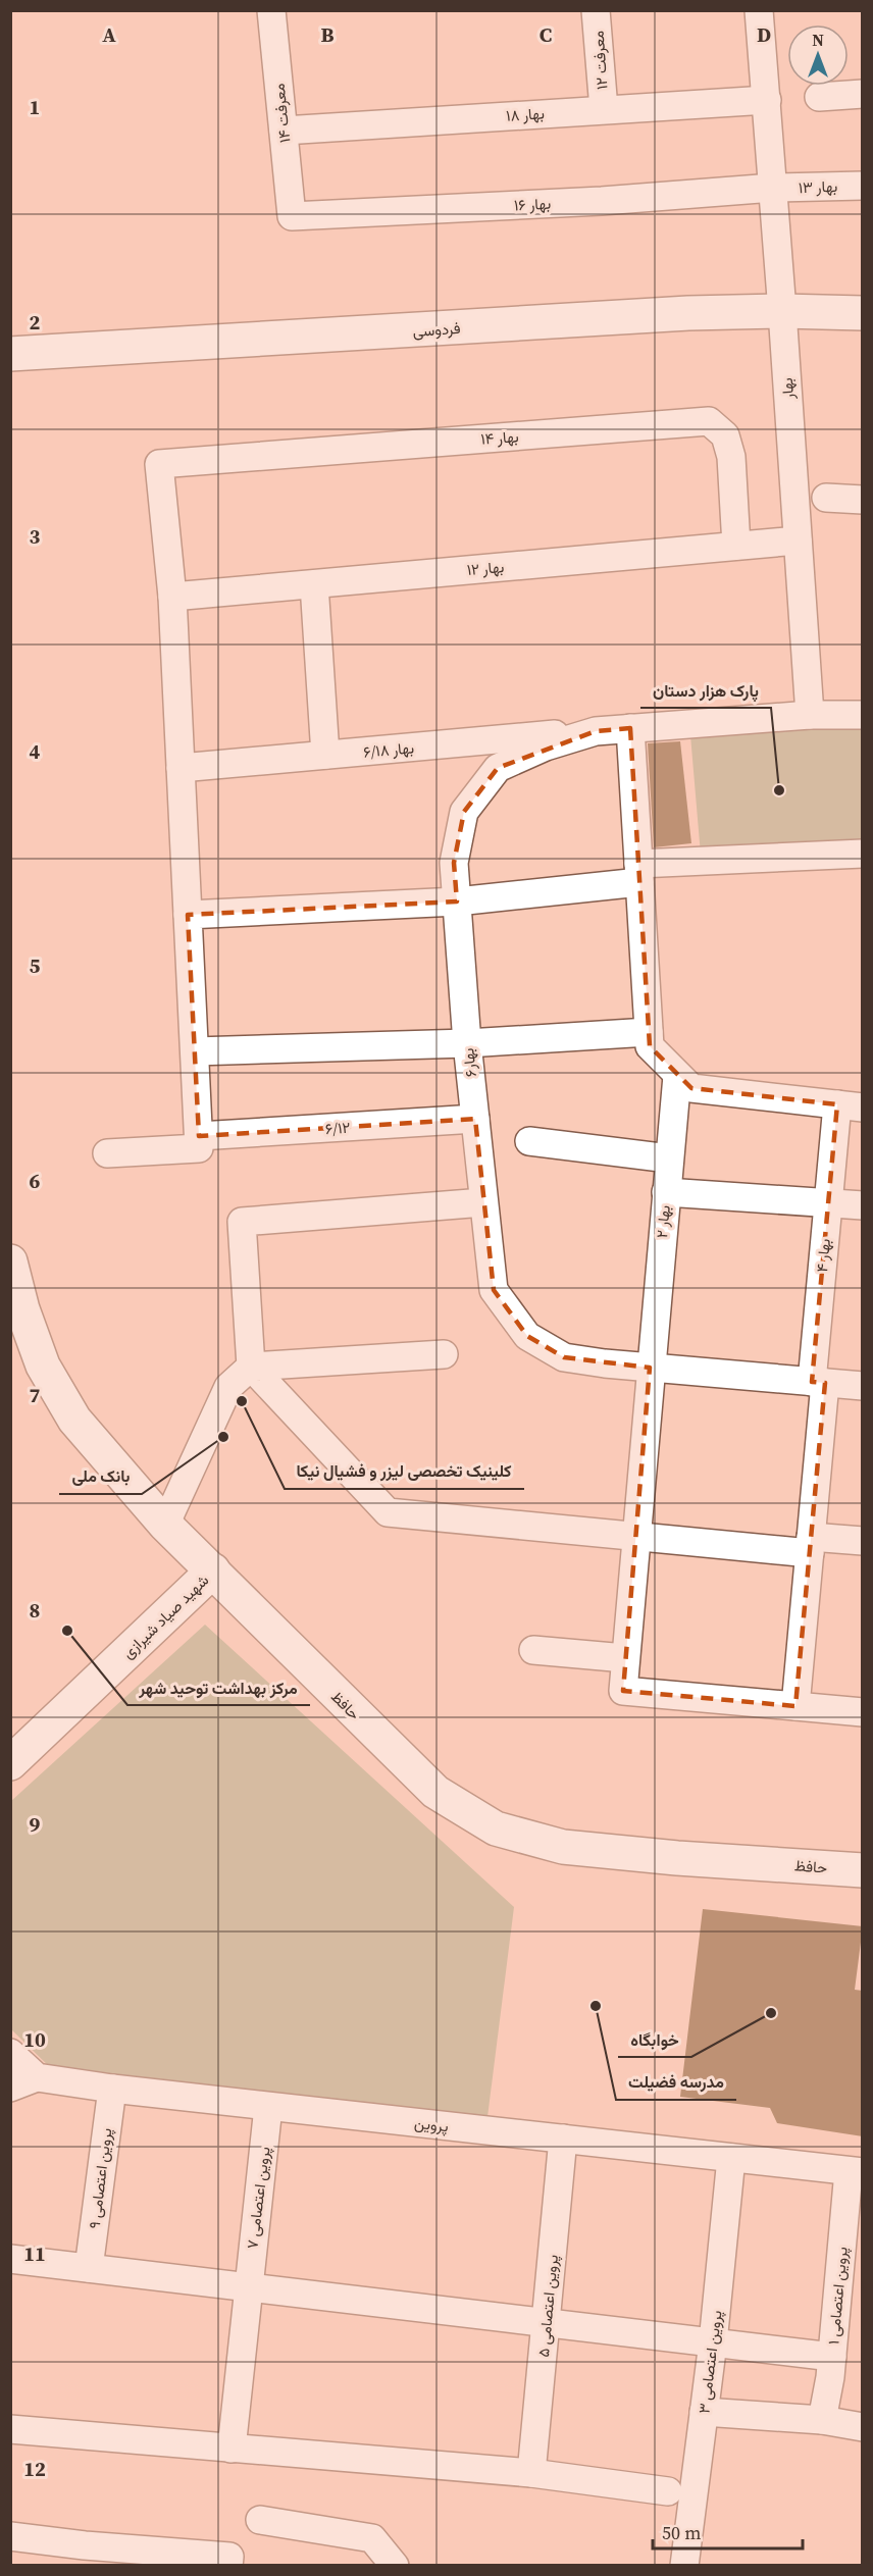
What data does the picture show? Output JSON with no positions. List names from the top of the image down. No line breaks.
{"streets":{"main road":["فردوسی","شهید صیاد شیرازی","حافظ"],"street":["معرفت ۱۲","معرفت ۱۴","بهار ۱۸","بهار ۱۳","بهار ۱۶","بهار","بهار ۱۴","بهار ۱۲","بهار ۶/۱۸","بهار۶","۶/۱۲","بهار ۲","بهار ۴","پروین","پروین اعتصامی ۹","پروین اعتصامی ۷","پروین اعتصامی ۱","پروین اعتصامی ۵","پروین اعتصامی ۳"]},"crossings":[["معرفت ۱۲","بهار ۱۸"],["معرفت ۱۴","بهار ۱۸"],["معرفت ۱۴","بهار ۱۶"],["بهار ۱۸","بهار"],["بهار ۱۳","بهار ۱۶"],["بهار ۱۳","بهار"],["بهار ۱۶","بهار"],["فردوسی","بهار"],["بهار","بهار ۱۲"],["بهار","بهار۶"],["بهار ۱۴","بهار ۱۲"],["بهار ۶/۱۸","بهار۶"],["بهار۶","۶/۱۲"],["بهار۶","بهار ۲"],["بهار۶","بهار ۴"],["بهار ۲","بهار ۴"],["شهید صیاد شیرازی","حافظ"],["پروین","پروین اعتصامی ۹"],["پروین","پروین اعتصامی ۷"],["پروین","پروین اعتصامی ۱"],["پروین","پروین اعتصامی ۵"],["پروین","پروین اعتصامی ۳"]],"places":["پارک هزار دستان","کلینیک تخصصی لیزر و فشیال نیکا","بانک ملی","مرکز بهداشت توحید شهر","مدرسه فضیلت","خوابگاه"],"scale_bar":"50 m","north":"top","grid":{"columns":["A","B","C","D"],"rows":["1","2","3","4","5","6","7","8","9","10","11","12"]}}
